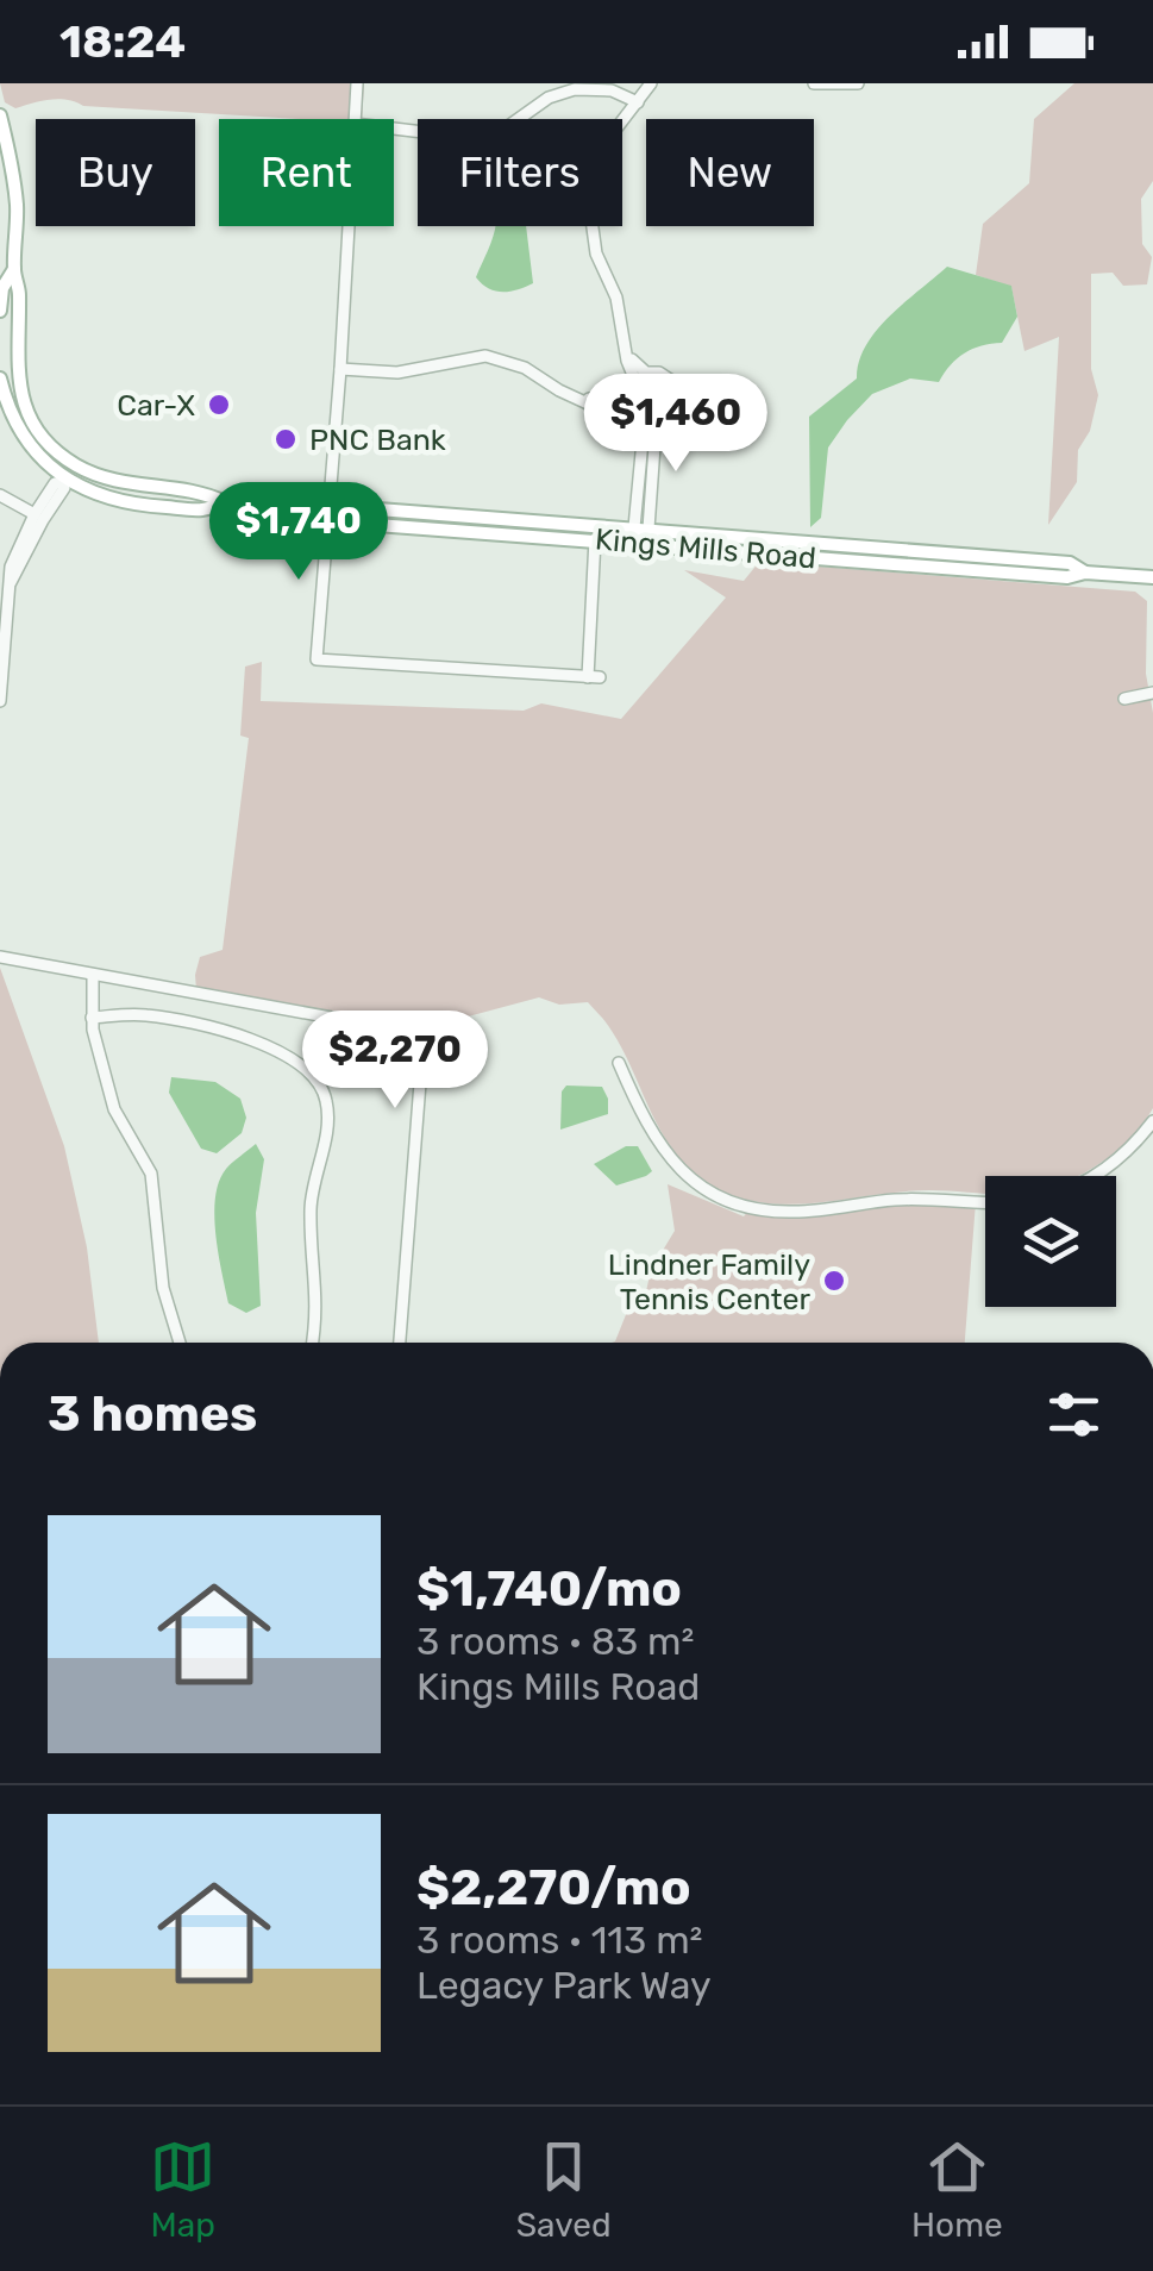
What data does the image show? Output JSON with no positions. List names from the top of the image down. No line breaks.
{"streets":{"main road":["Kings Mills Road"]},"places":["Car-X","PNC Bank","Lindner Family Tennis Center"],"page":{"status":"18:24","chip":["Buy","Rent","Filters","New"],"price":["$1,460","$1,740","$2,270"],"heading":"3 homes","list":[{"name":"$1,740/mo","note":"3 rooms · 83 m² · Kings Mills Road"},{"name":"$2,270/mo","note":"3 rooms · 113 m² · Legacy Park Way"}],"tabs":["Map","Saved","Home"]}}
